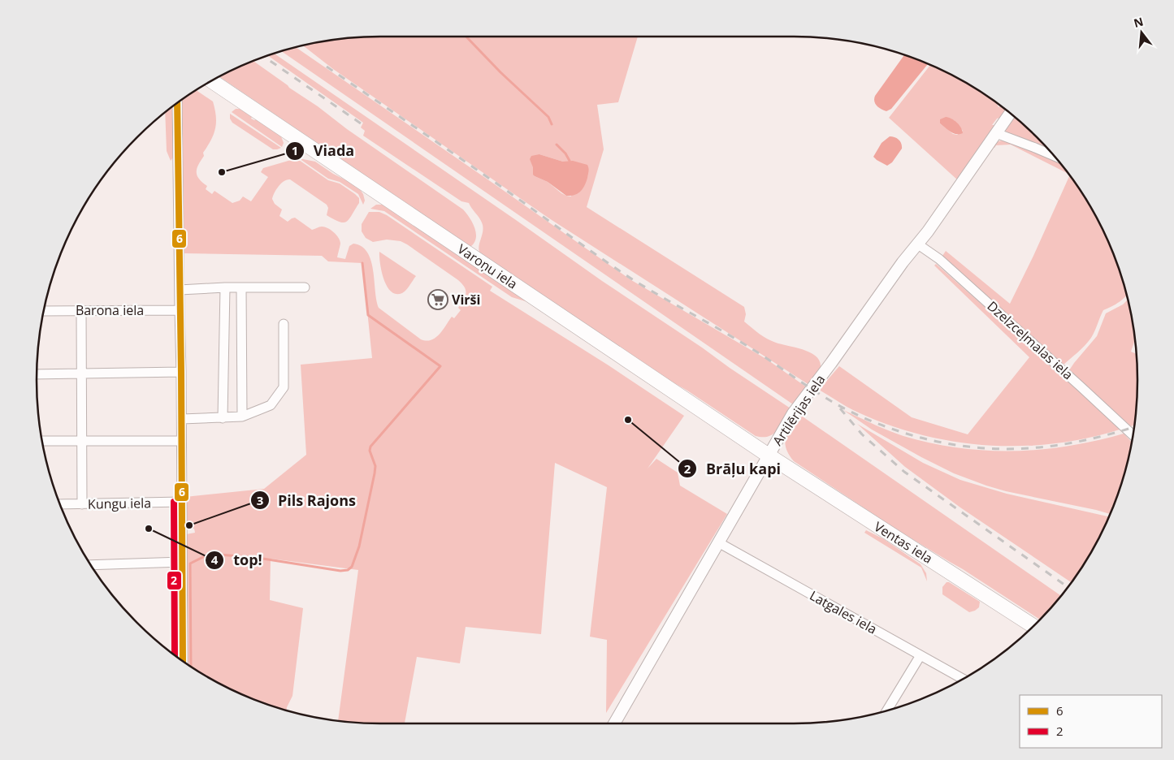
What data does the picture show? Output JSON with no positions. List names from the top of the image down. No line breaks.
{"streets":{"highway":["Varoņu iela","Ventas iela"],"street":["Barona iela","Dzelzceļmalas iela","Artilērijas iela","Kungu iela","Latgales iela"]},"crossings":[["Varoņu iela","Artilērijas iela"],["Varoņu iela","Ventas iela"],["Dzelzceļmalas iela","Artilērijas iela"],["Artilērijas iela","Ventas iela"],["Artilērijas iela","Latgales iela"]],"places":{"other":["Viada","Brāļu kapi","Pils Rajons","top!"],"supermarket":["Virši"]},"lines":["transit line 6","transit line 2"],"legend":["6","2"],"north":"top"}
